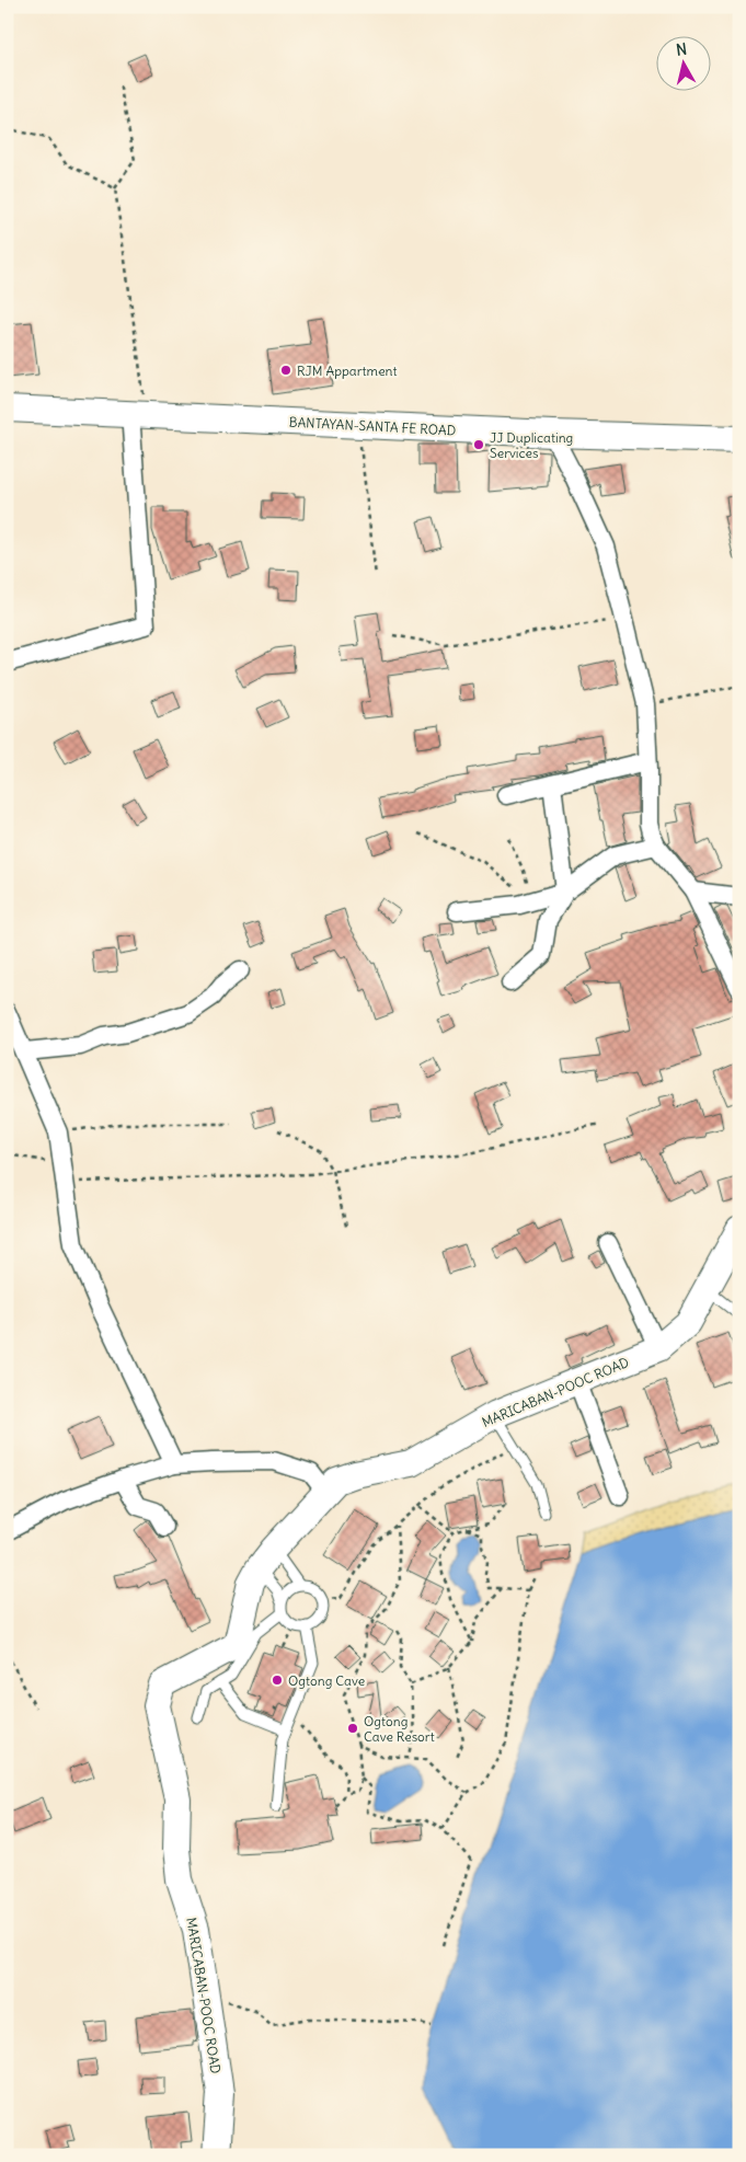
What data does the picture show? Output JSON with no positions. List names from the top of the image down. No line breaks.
{"streets":{"street":["BANTAYAN-SANTA FE ROAD","MARICABAN-POOC ROAD"]},"places":["RJM Appartment","JJ Duplicating Services","Ogtong Cave","Ogtong Cave Resort"],"north":"top"}
